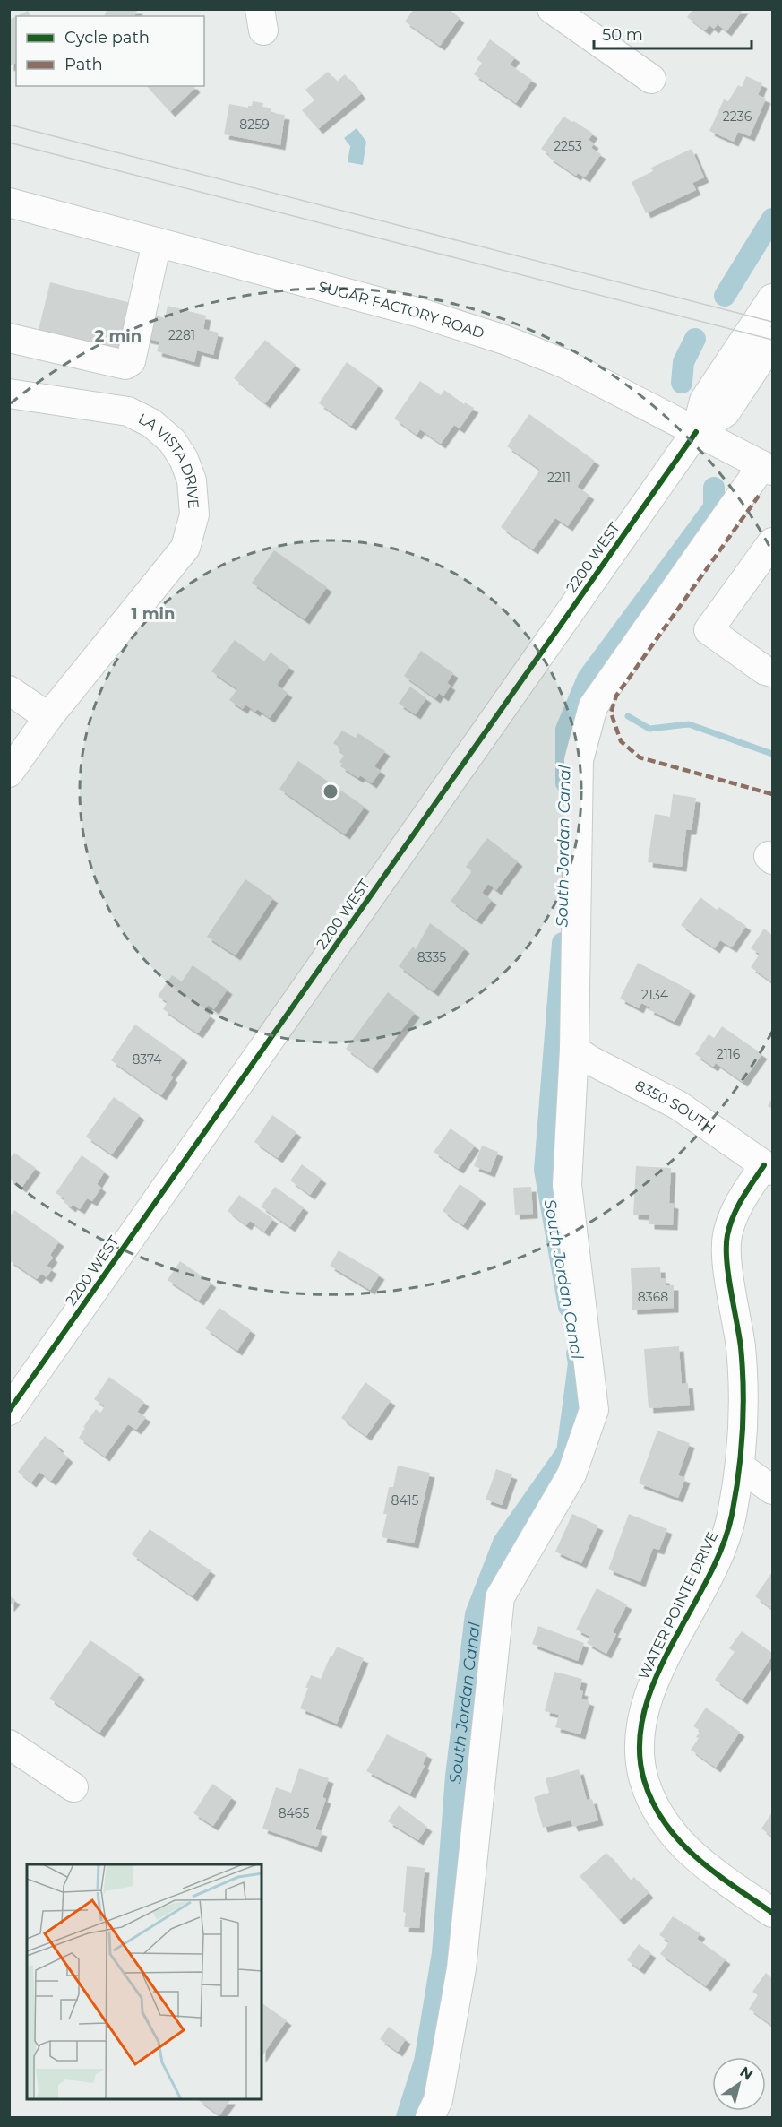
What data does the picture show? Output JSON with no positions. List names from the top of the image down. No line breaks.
{"streets":{"street":["SUGAR FACTORY ROAD","LA VISTA DRIVE","2200 WEST","8350 SOUTH","WATER POINTE DRIVE"]},"crossings":[["SUGAR FACTORY ROAD","2200 WEST"],["8350 SOUTH","WATER POINTE DRIVE"]],"water":["South Jordan Canal"],"house_numbers":["2236","8259","2253","2281","2211","8335","2134","2116","8374","8368","8415","8465"],"legend":["Cycle path","Path"],"scale_bar":"50 m","north":"top right","rings":["2 min","1 min"]}
